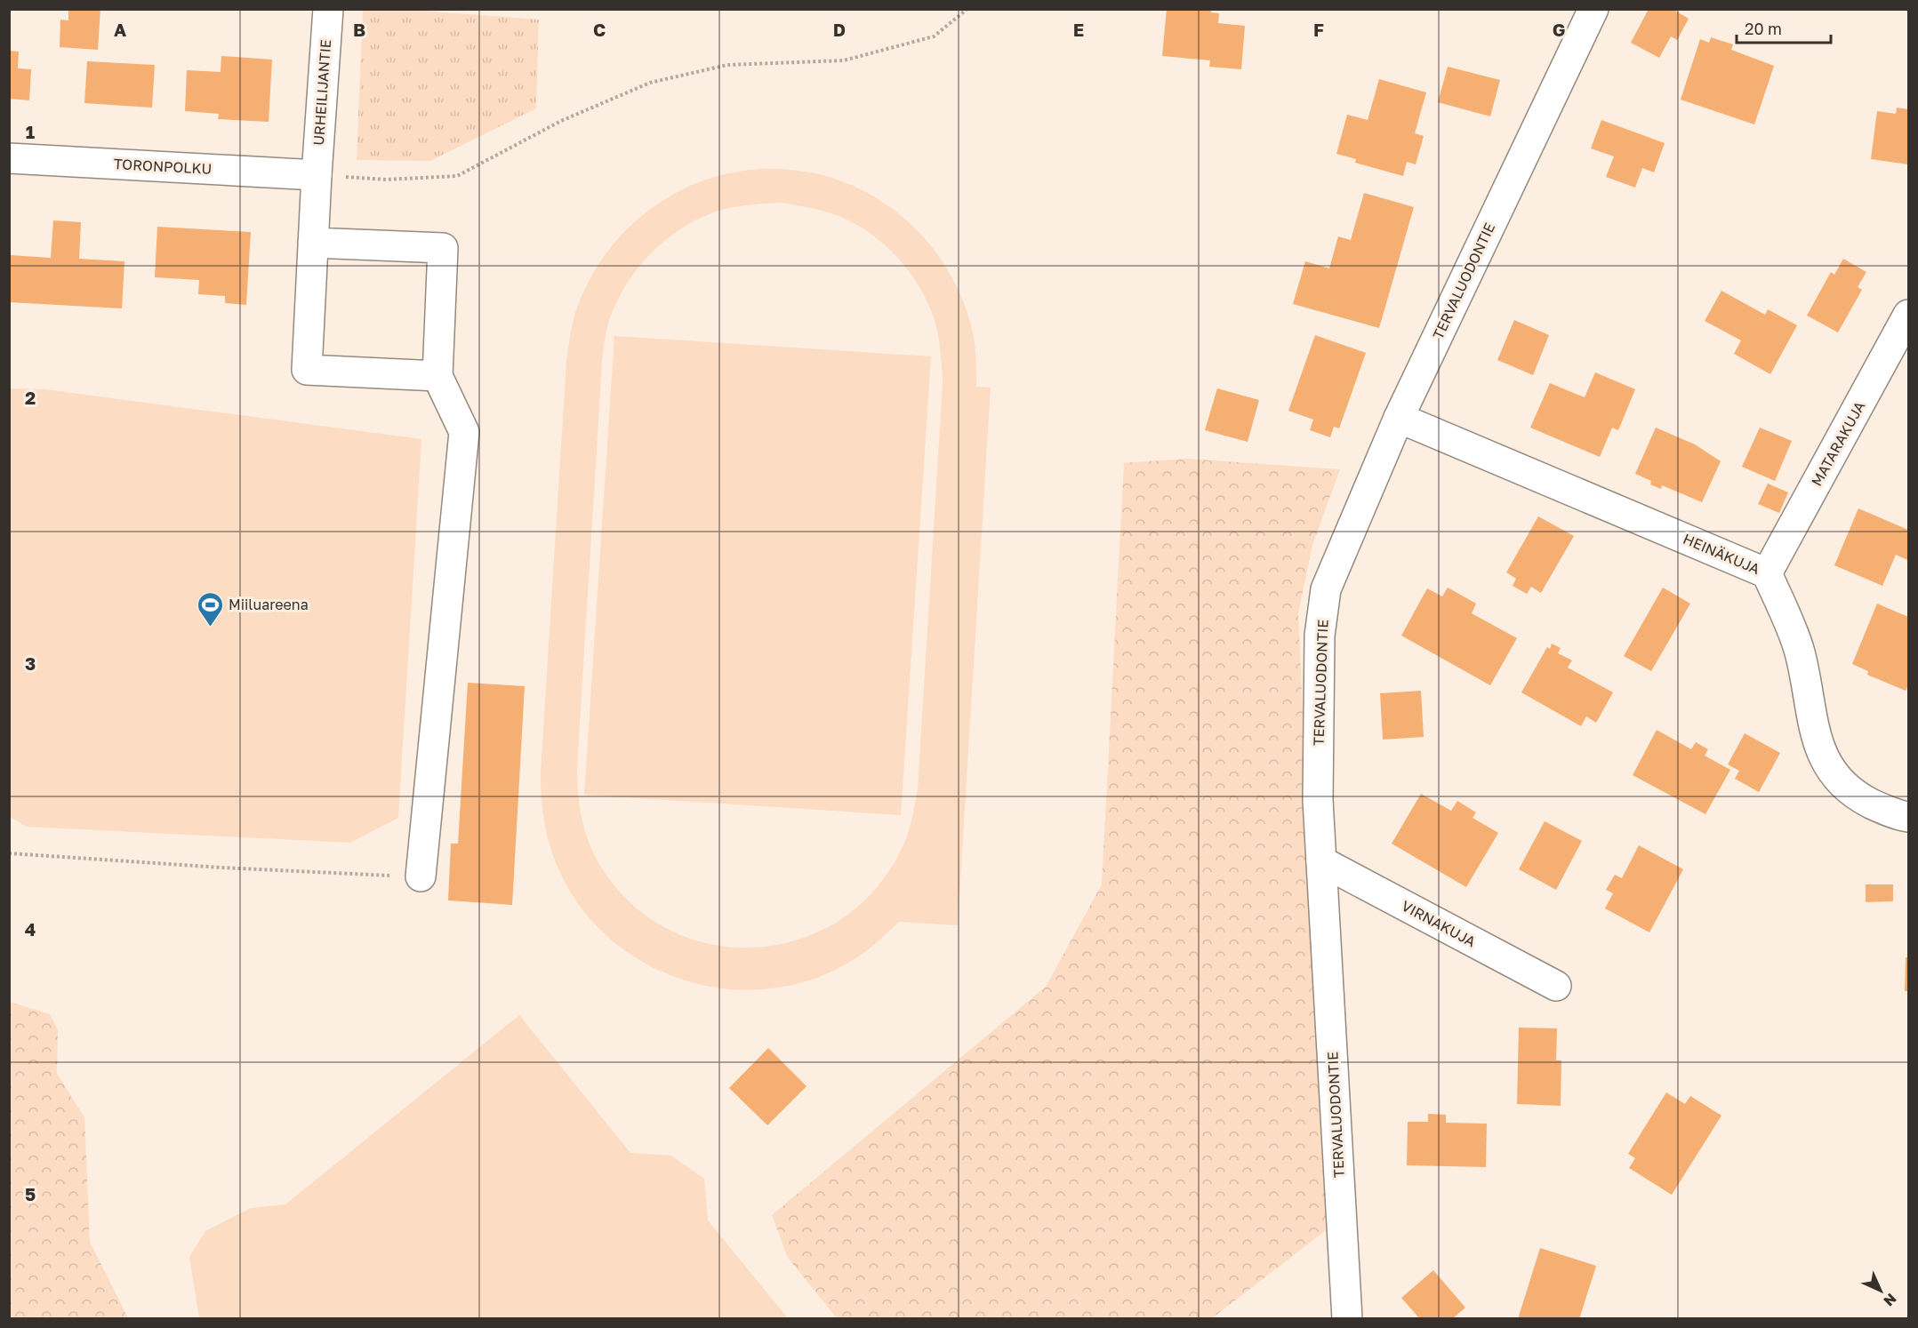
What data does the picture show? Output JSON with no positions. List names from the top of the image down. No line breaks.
{"streets":{"street":["URHEILIJANTIE","TORONPOLKU","TERVALUODONTIE","MATARAKUJA","HEINÄKUJA","VIRNAKUJA"]},"crossings":[["URHEILIJANTIE","TORONPOLKU"],["TERVALUODONTIE","HEINÄKUJA"],["TERVALUODONTIE","VIRNAKUJA"],["MATARAKUJA","HEINÄKUJA"]],"places":{"sports":["Miiluareena"]},"scale_bar":"20 m","north":"bottom right","grid":{"columns":["A","B","C","D","E","F","G"],"rows":["1","2","3","4","5"]}}
